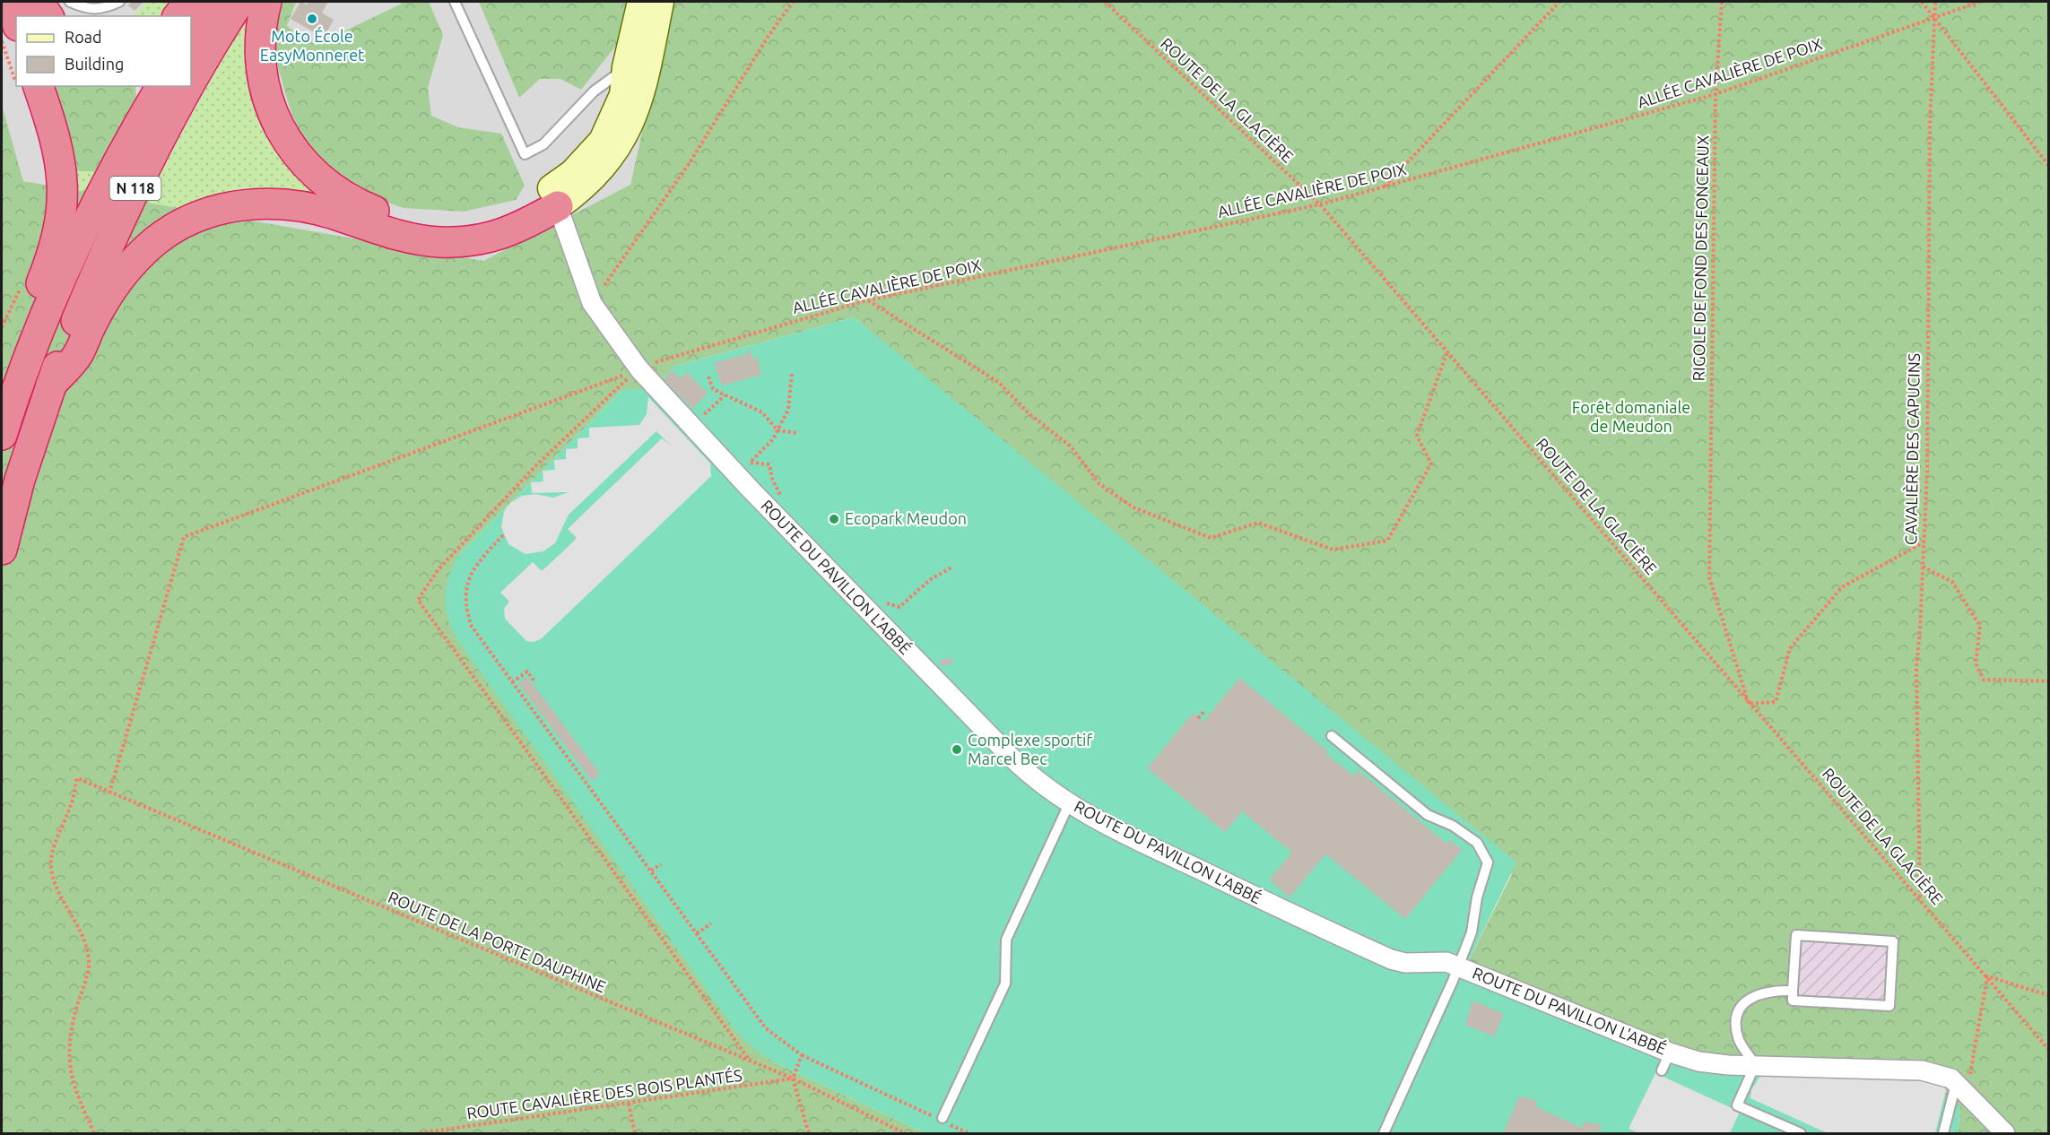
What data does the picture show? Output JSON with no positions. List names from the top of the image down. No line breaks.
{"streets":{"highway":["N 118"],"street":["ROUTE DU PAVILLON L'ABBÉ"],"path":["ALLÉE CAVALIÈRE DE POIX","ROUTE DE LA GLACIÈRE","RIGOLE DE FOND DES FONCEAUX","CAVALIÈRE DES CAPUCINS","ROUTE DE LA PORTE DAUPHINE","ROUTE CAVALIÈRE DES BOIS PLANTÉS"]},"crossings":[["ALLÉE CAVALIÈRE DE POIX","ROUTE DE LA GLACIÈRE"],["ALLÉE CAVALIÈRE DE POIX","RIGOLE DE FOND DES FONCEAUX"],["ALLÉE CAVALIÈRE DE POIX","CAVALIÈRE DES CAPUCINS"],["ALLÉE CAVALIÈRE DE POIX","ROUTE DU PAVILLON L'ABBÉ"],["ROUTE DE LA GLACIÈRE","RIGOLE DE FOND DES FONCEAUX"],["ROUTE DE LA GLACIÈRE","CAVALIÈRE DES CAPUCINS"],["ROUTE DE LA PORTE DAUPHINE","ROUTE CAVALIÈRE DES BOIS PLANTÉS"]],"parks":["Forêt domaniale de Meudon"],"places":["Moto École EasyMonneret","Ecopark Meudon","Complexe sportif Marcel Bec"],"legend":["Road","Building"]}
